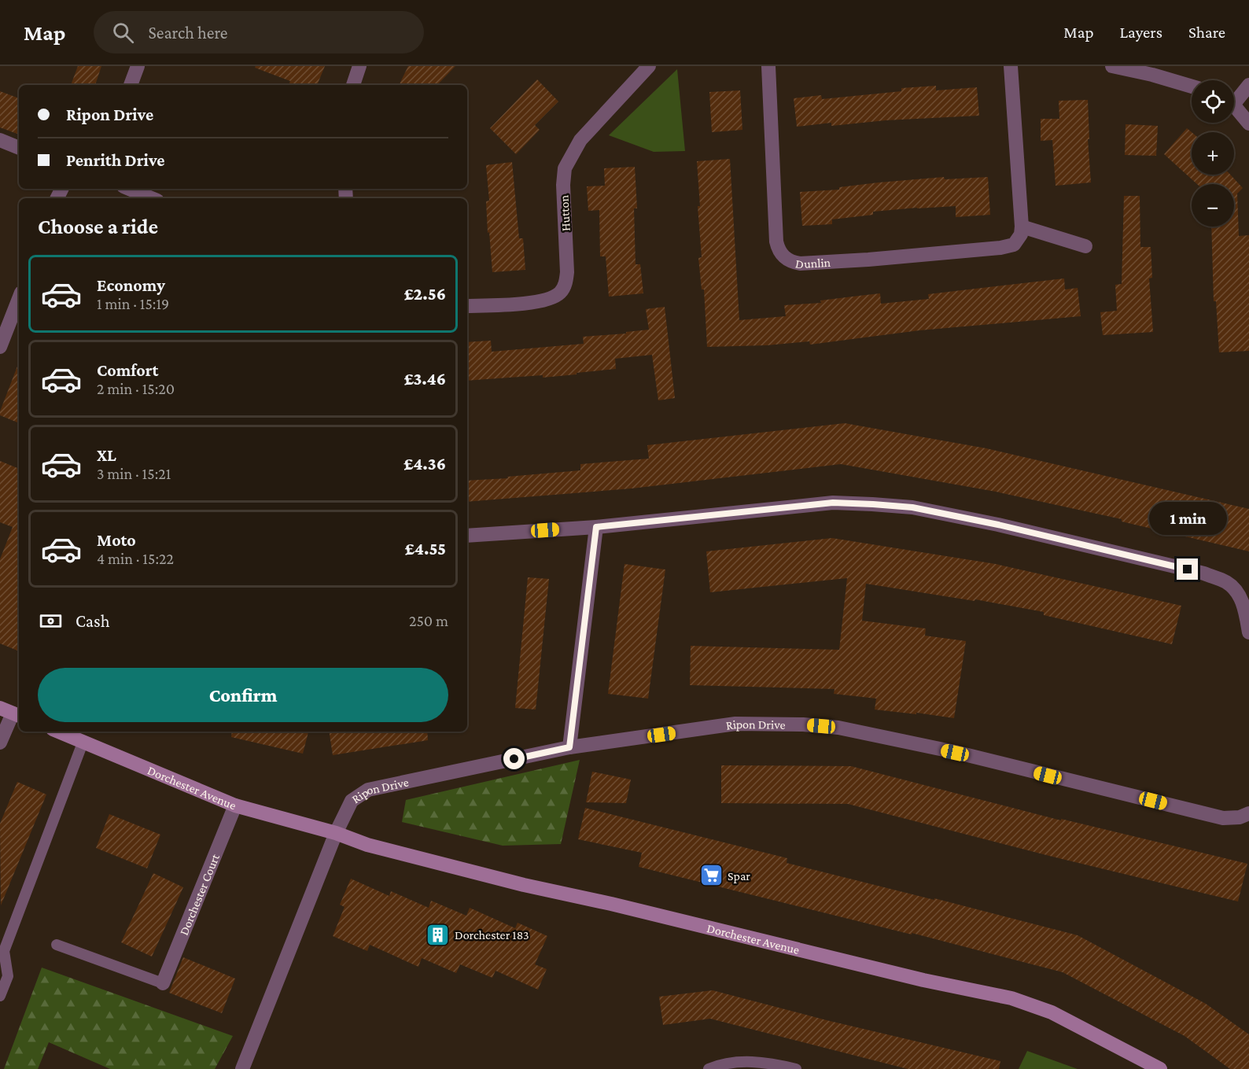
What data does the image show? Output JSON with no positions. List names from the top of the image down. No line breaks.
{"streets":{"street":["Hutton","Dunlin","Ripon Drive","Dorchester Avenue","Dorchester Court"]},"crossings":[["Ripon Drive","Dorchester Avenue"],["Dorchester Avenue","Dorchester Court"]],"places":{"supermarket":["Spar"],"building":["Dorchester 183"]},"page":{"header":"Map","search":"Search here","nav":["Map","Layers","Share"],"map_buttons":["+","−"],"banner":["Ripon Drive","Penrith Drive"],"heading":"Choose a ride","list":[{"name":"Economy","note":"1 min · 15:19","value":"£2.56"},{"name":"Comfort","note":"2 min · 15:20","value":"£3.46"},{"name":"XL","note":"3 min · 15:21","value":"£4.36"},{"name":"Moto","note":"4 min · 15:22","value":"£4.55"}],"bubble":"1 min","pay":["Cash","250 m"],"buttons":"Confirm"}}
